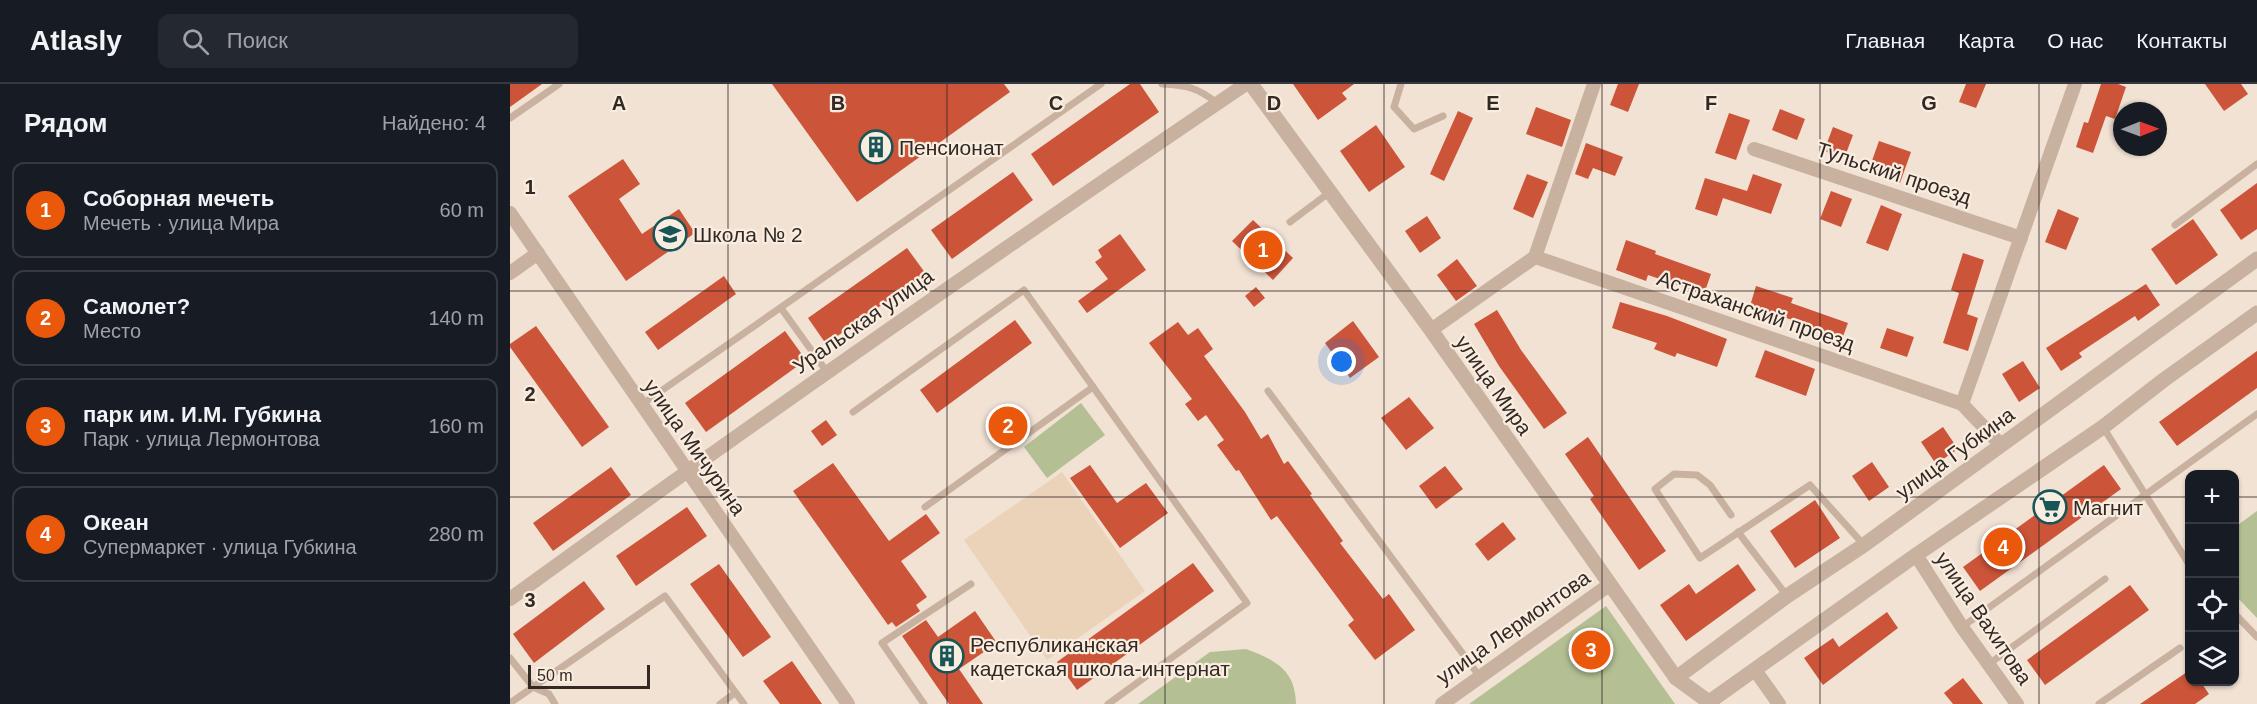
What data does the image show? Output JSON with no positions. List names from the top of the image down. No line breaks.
{"streets":{"street":["Тульский проезд","Астраханский проезд","Уральская улица","улица Мира","улица Мичурина","улица Губкина","улица Вахитова","улица Лермонтова"]},"crossings":[["Уральская улица","улица Мичурина"],["улица Мира","улица Губкина"],["улица Мира","улица Лермонтова"]],"places":{"building":["Пенсионат","Республиканская кадетская школа-интернат"],"school or university":["Школа № 2"],"supermarket":["Магнит"]},"scale_bar":"50 m","north":"right","page":{"header":"Atlasly","search":"Поиск","nav":["Главная","Карта","О нас","Контакты"],"heading":["Рядом","Найдено: 4"],"list":[{"mark":"1","name":"Соборная мечеть","note":"Мечеть · улица Мира","value":"60 m"},{"mark":"2","name":"Самолет?","note":"Место","value":"140 m"},{"mark":"3","name":"парк им. И.М. Губкина","note":"Парк · улица Лермонтова","value":"160 m"},{"mark":"4","name":"Океан","note":"Супермаркет · улица Губкина","value":"280 m"}],"pins":["1","2","4","3"],"map_buttons":["+","−"],"scale":"50 m"},"grid":{"columns":["A","B","C","D","E","F","G"],"rows":["1","2","3"]}}
